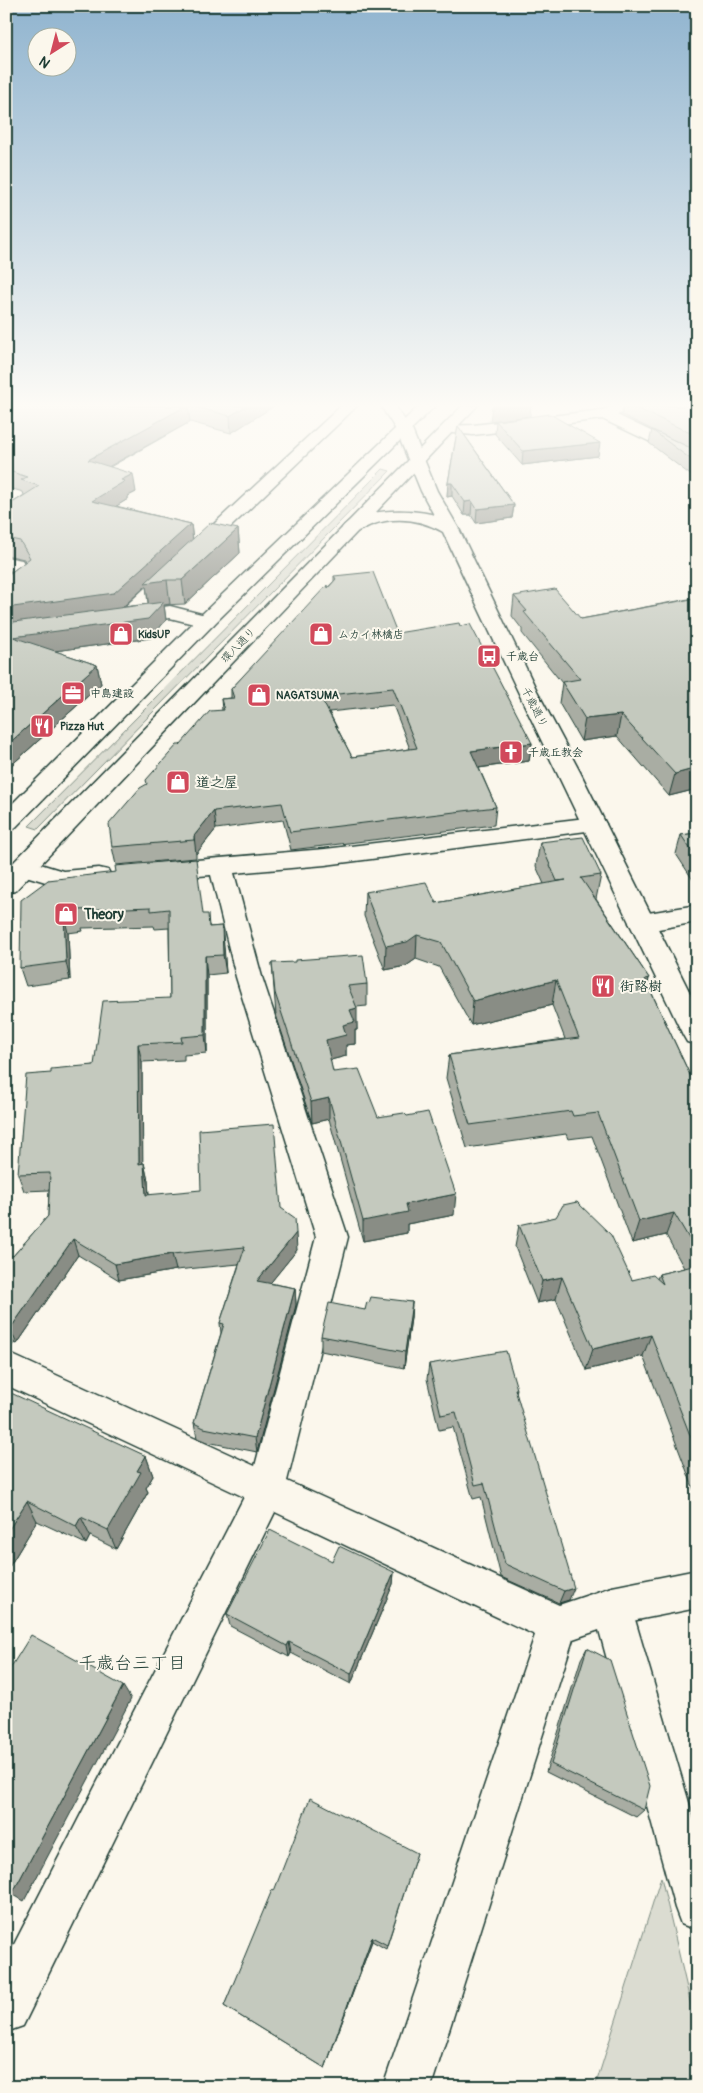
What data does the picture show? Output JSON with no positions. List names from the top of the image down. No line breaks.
{"streets":{"street":["環八通り","千歳通り"]},"districts":["千歳台三丁目"],"places":{"shop":["KidsUP","ムカイ林檎店","NAGATSUMA","道之屋","Theory"],"bus stop":["千歳台"],"office":["中島建設"],"restaurant":["Pizza Hut","街路樹"],"church":["千歳丘教会"]},"north":"bottom left"}
